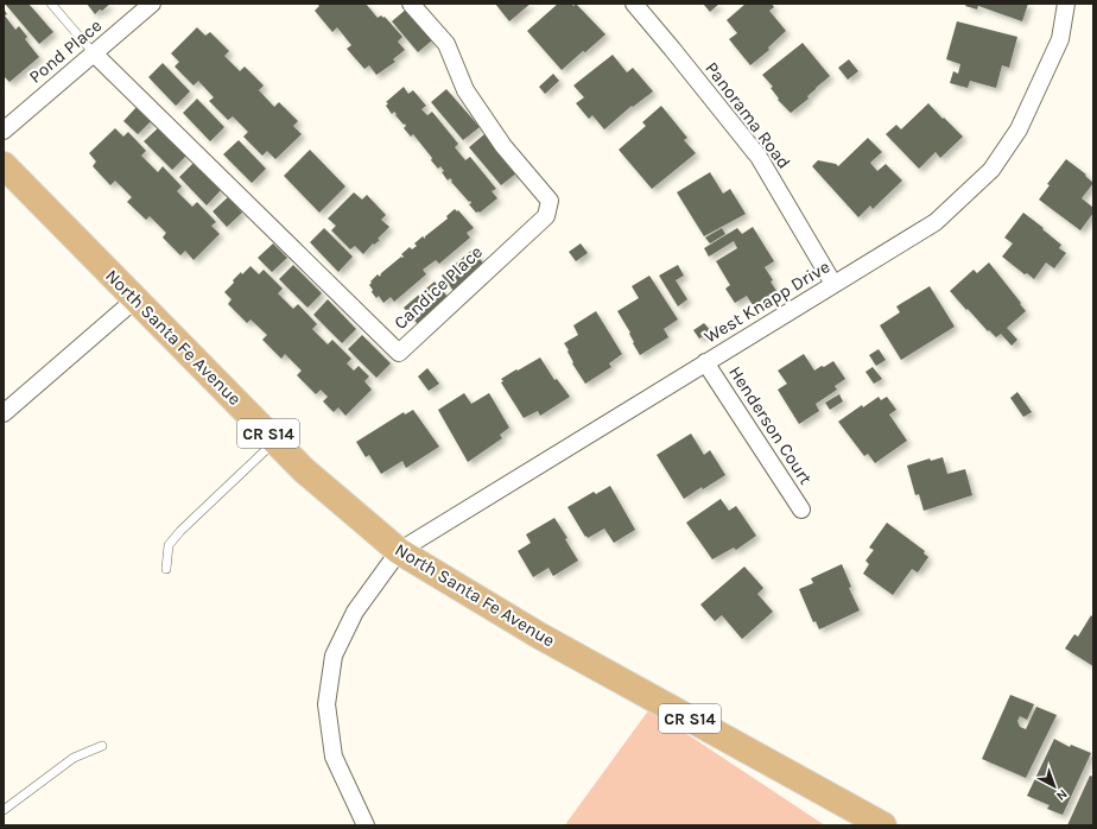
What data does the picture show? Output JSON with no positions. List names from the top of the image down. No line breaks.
{"streets":{"main road":["North Santa Fe Avenue","CR S14"],"street":["Pond Place","Panorama Road","Candice Place","West Knapp Drive","Henderson Court"]},"crossings":[["Pond Place","Candice Place"],["Panorama Road","West Knapp Drive"],["West Knapp Drive","North Santa Fe Avenue"],["West Knapp Drive","Henderson Court"]],"north":"bottom right"}
